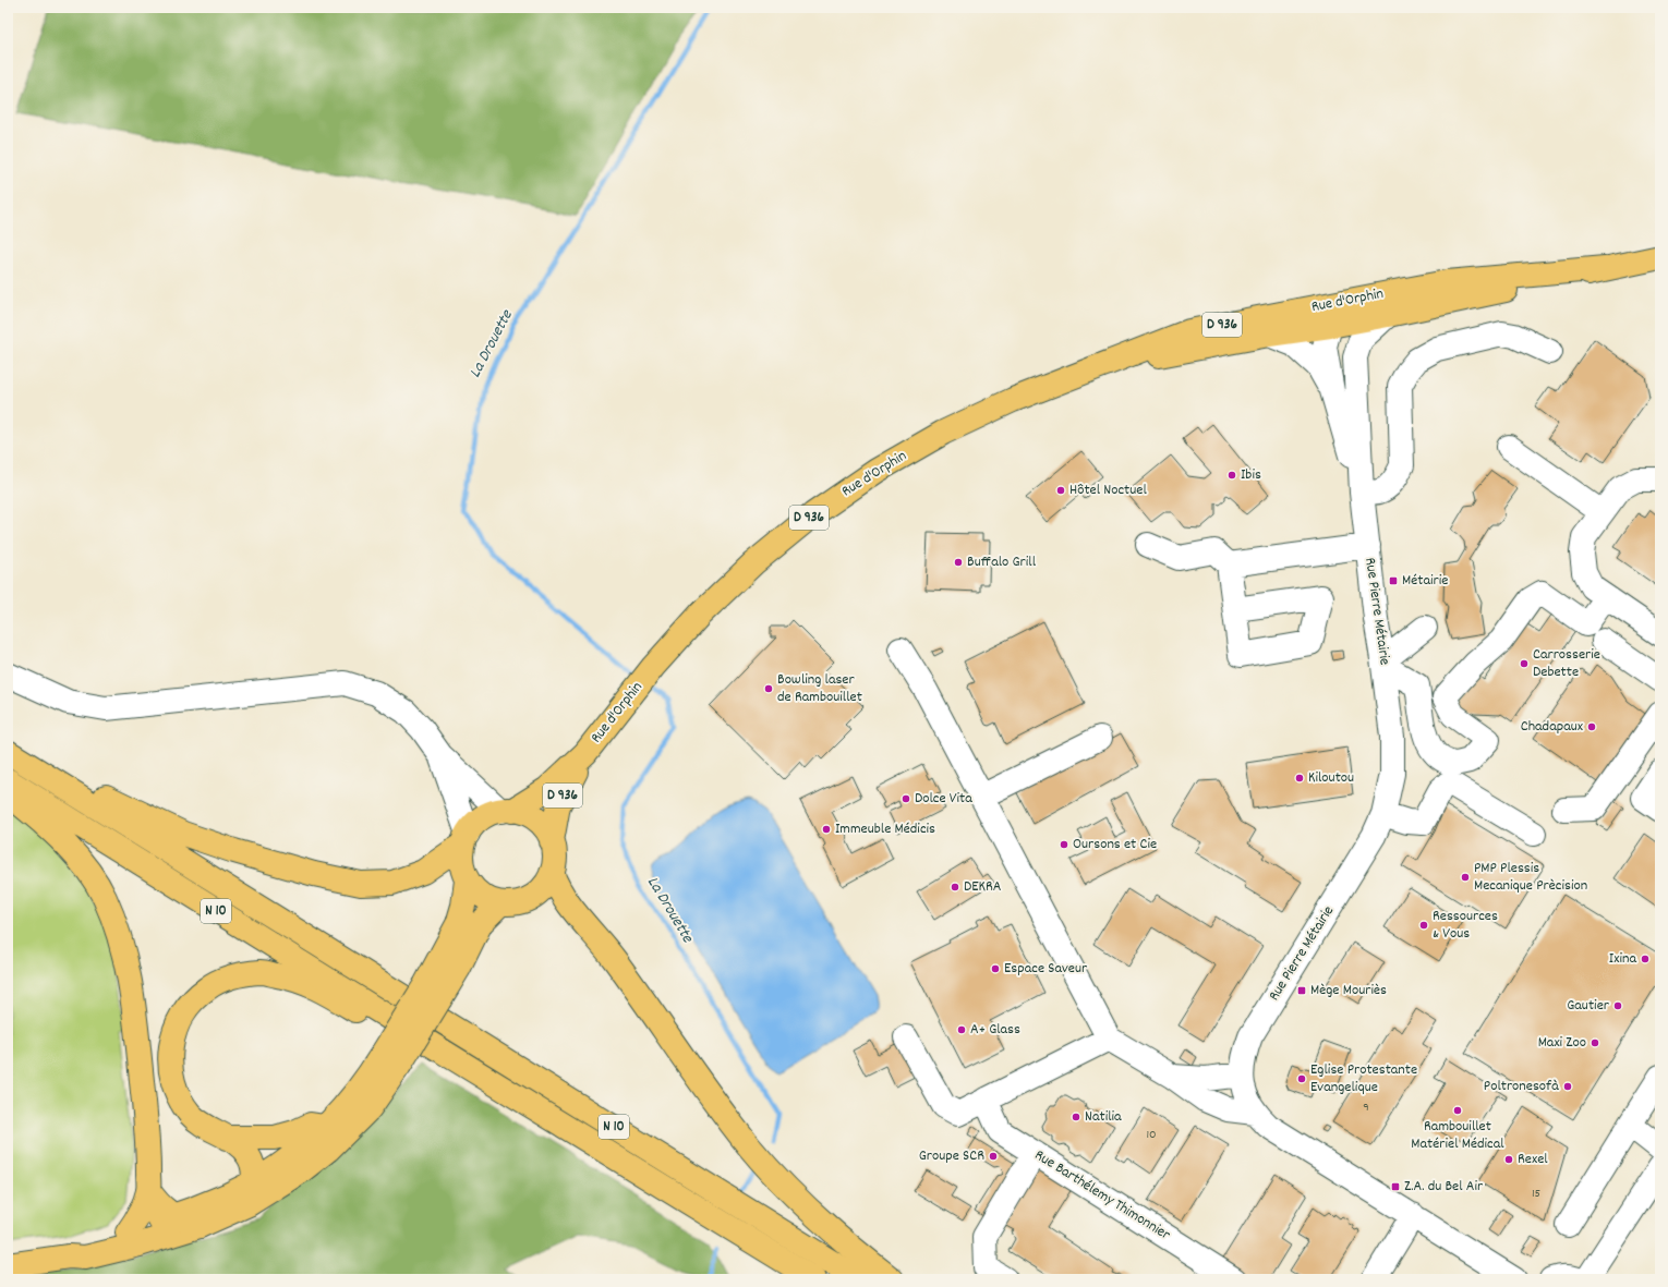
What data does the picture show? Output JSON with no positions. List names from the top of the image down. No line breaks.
{"streets":{"main road":["Rue d'Orphin","D 936","N 10"],"street":["Rue Pierre Métairie","Rue Barthélemy Thimonnier"]},"crossings":[["Rue d'Orphin","Rue Pierre Métairie"]],"water":["La Drouette"],"places":{"other":["Ibis","Hôtel Noctuel","Buffalo Grill","Carrosserie Debette","Bowling laser de Rambouillet","Chadapaux","Kiloutou","Dolce Vita","Immeuble Médicis","Oursons et Cie","PMP Plessis Mecanique Prècision","DEKRA","Ressources & Vous","Ixina","Espace Saveur","Gautier","A+ Glass","Maxi Zoo","Eglise Protestante Evangelique","Poltronesofà","Rambouillet Matériel Médical","Natilia","Groupe SCR","Rexel"],"transit":["Métairie","Mège Mouriès","Z.A. du Bel Air"]},"house_numbers":["9","10","15"]}
